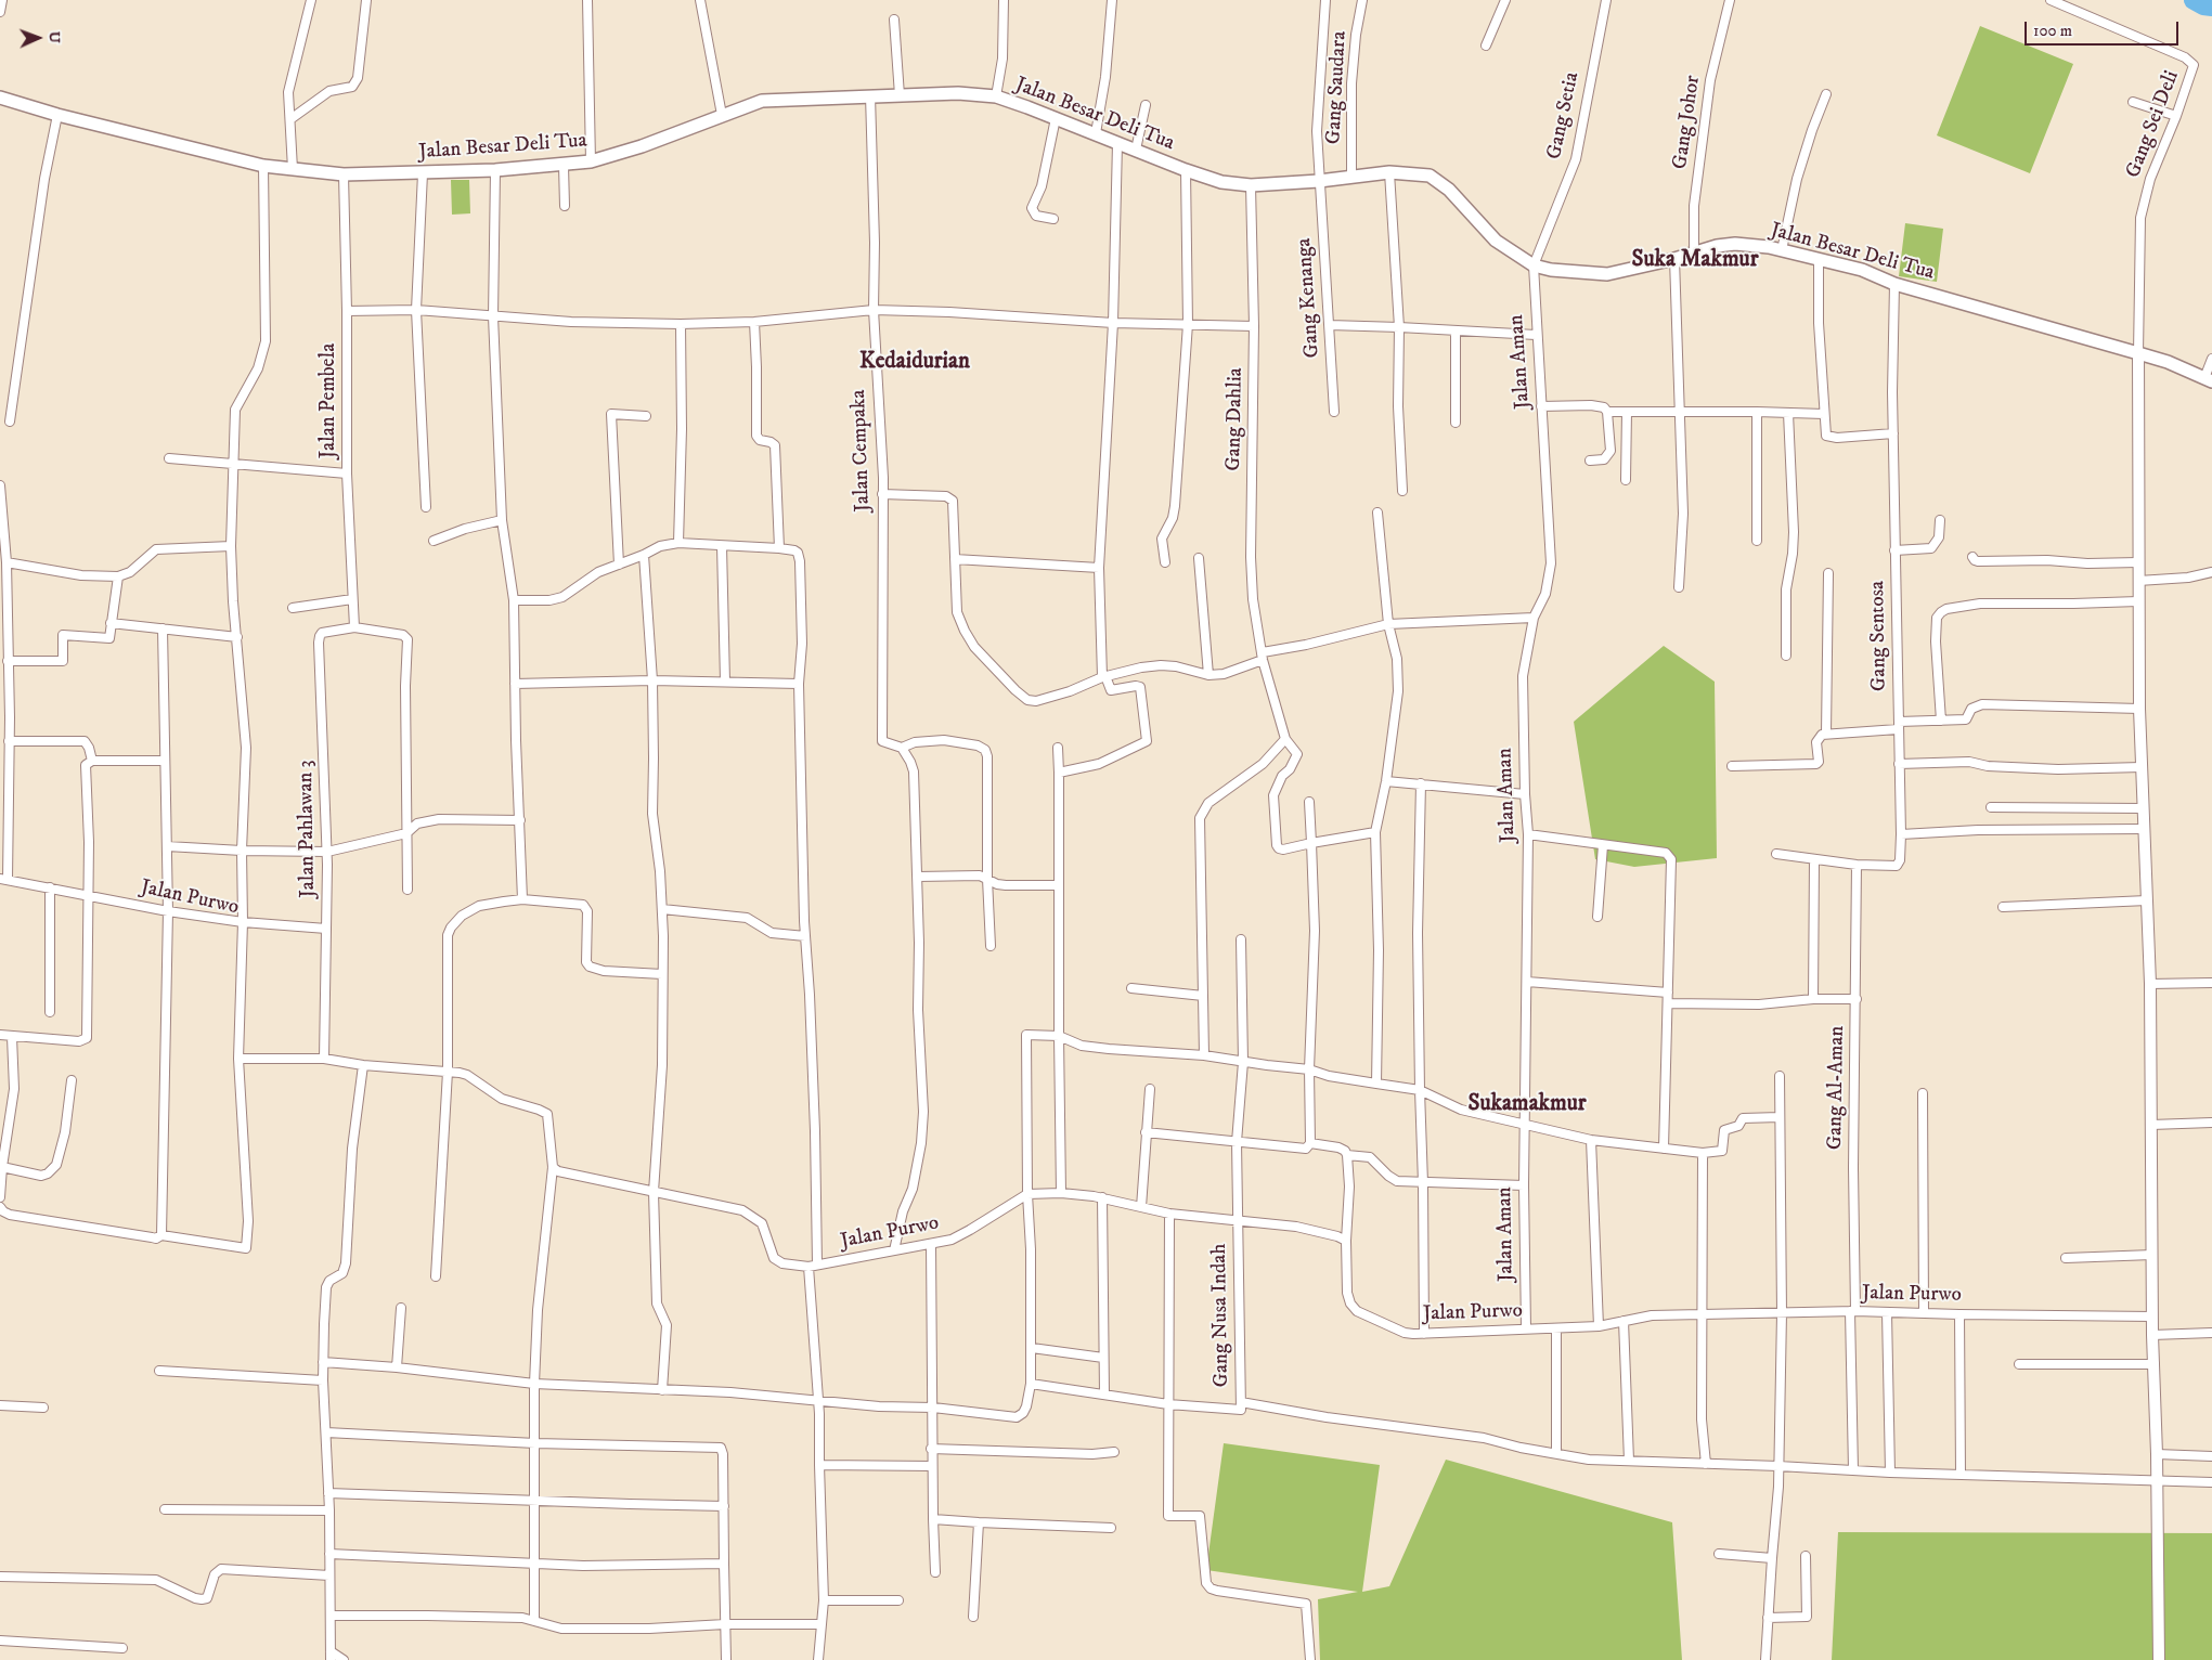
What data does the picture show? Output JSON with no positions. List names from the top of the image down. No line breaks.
{"streets":{"main road":["Jalan Besar Deli Tua"],"street":["Gang Saudara","Gang Setia","Gang Johor","Gang Sei Deli","Gang Kenanga","Jalan Aman","Jalan Pembela","Gang Dahlia","Jalan Cempaka","Gang Sentosa","Jalan Pahlawan 3","Jalan Purwo","Gang Al-Aman","Gang Nusa Indah"]},"crossings":[["Gang Saudara","Jalan Besar Deli Tua"],["Jalan Besar Deli Tua","Gang Setia"],["Jalan Besar Deli Tua","Gang Johor"],["Jalan Besar Deli Tua","Gang Sei Deli"],["Jalan Besar Deli Tua","Gang Kenanga"],["Jalan Besar Deli Tua","Jalan Aman"],["Jalan Besar Deli Tua","Jalan Pembela"],["Jalan Besar Deli Tua","Gang Dahlia"],["Jalan Besar Deli Tua","Jalan Cempaka"],["Jalan Besar Deli Tua","Gang Sentosa"],["Gang Setia","Jalan Aman"],["Jalan Aman","Jalan Purwo"],["Jalan Pembela","Jalan Pahlawan 3"],["Gang Sentosa","Gang Al-Aman"],["Jalan Purwo","Gang Al-Aman"]],"districts":["Suka Makmur","Kedaidurian","Sukamakmur"],"scale_bar":"100 m","north":"right"}
